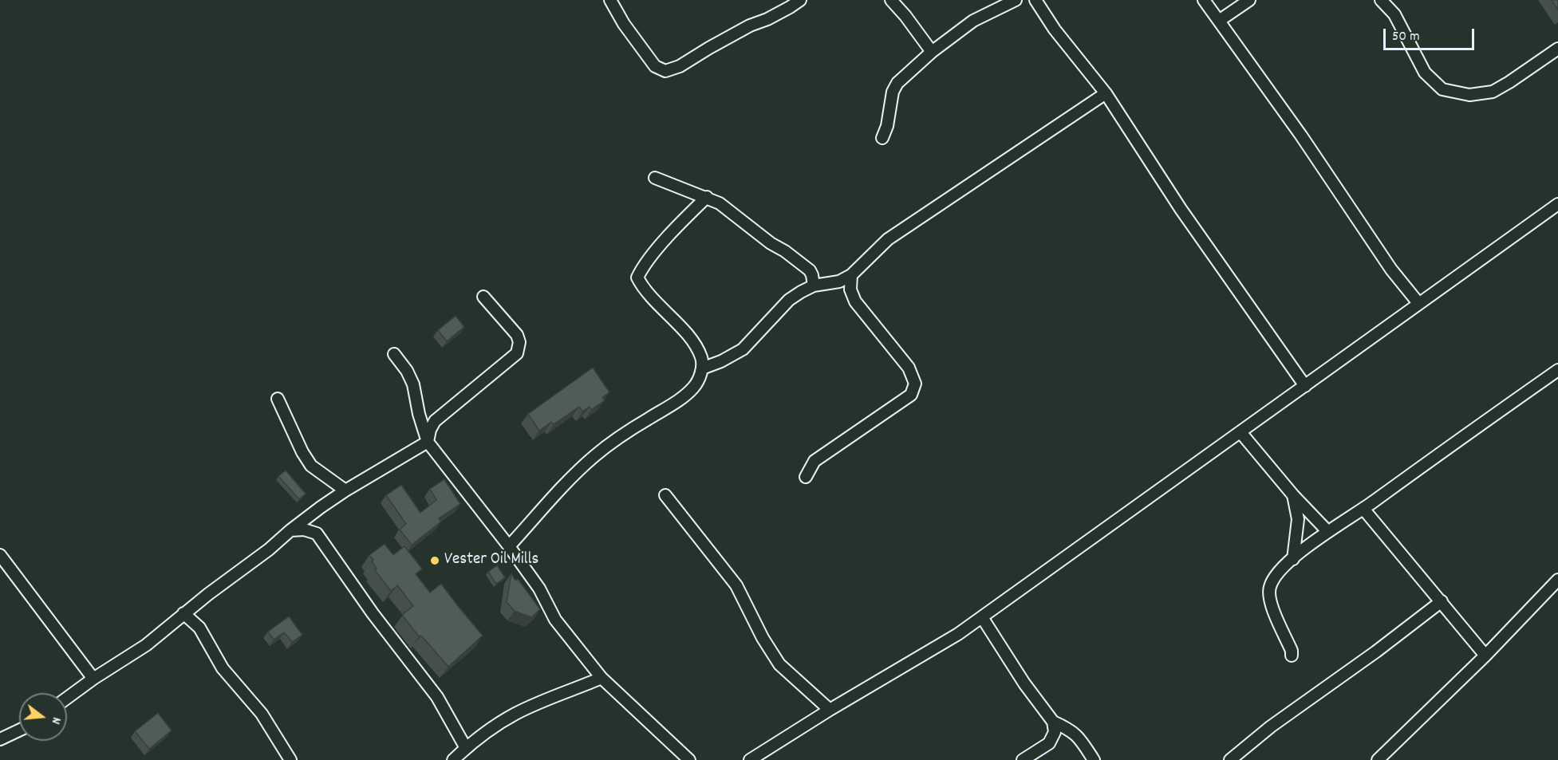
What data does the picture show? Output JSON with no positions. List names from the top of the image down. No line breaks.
{"places":["Vester Oil Mills"],"scale_bar":"50 m","north":"right"}
